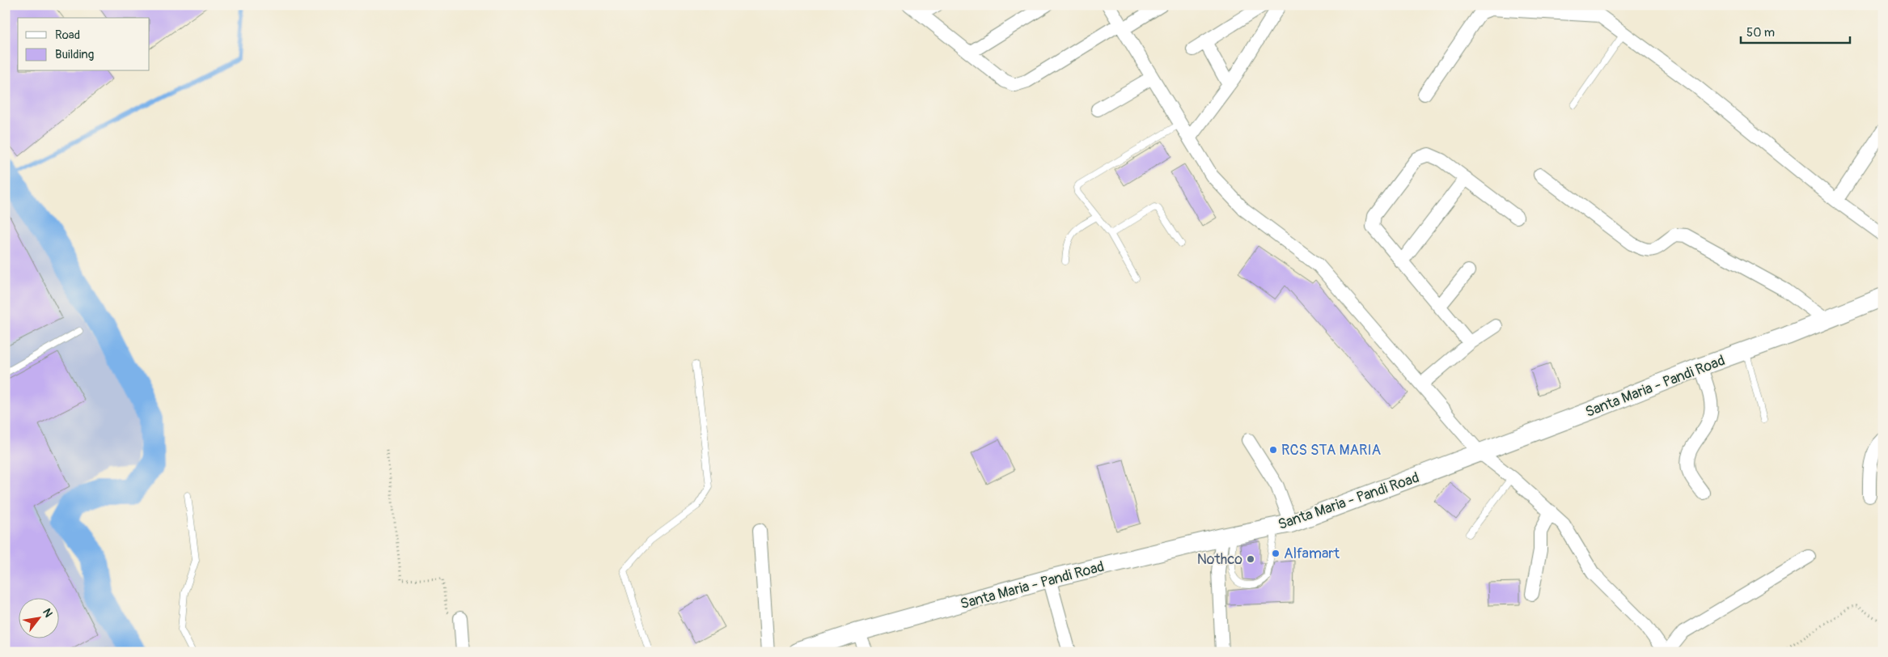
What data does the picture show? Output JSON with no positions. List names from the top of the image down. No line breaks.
{"streets":{"main road":["Santa Maria - Pandi Road"]},"places":["RCS STA MARIA","Alfamart","Nothco"],"legend":["Road","Building"],"scale_bar":"50 m","north":"top right"}
